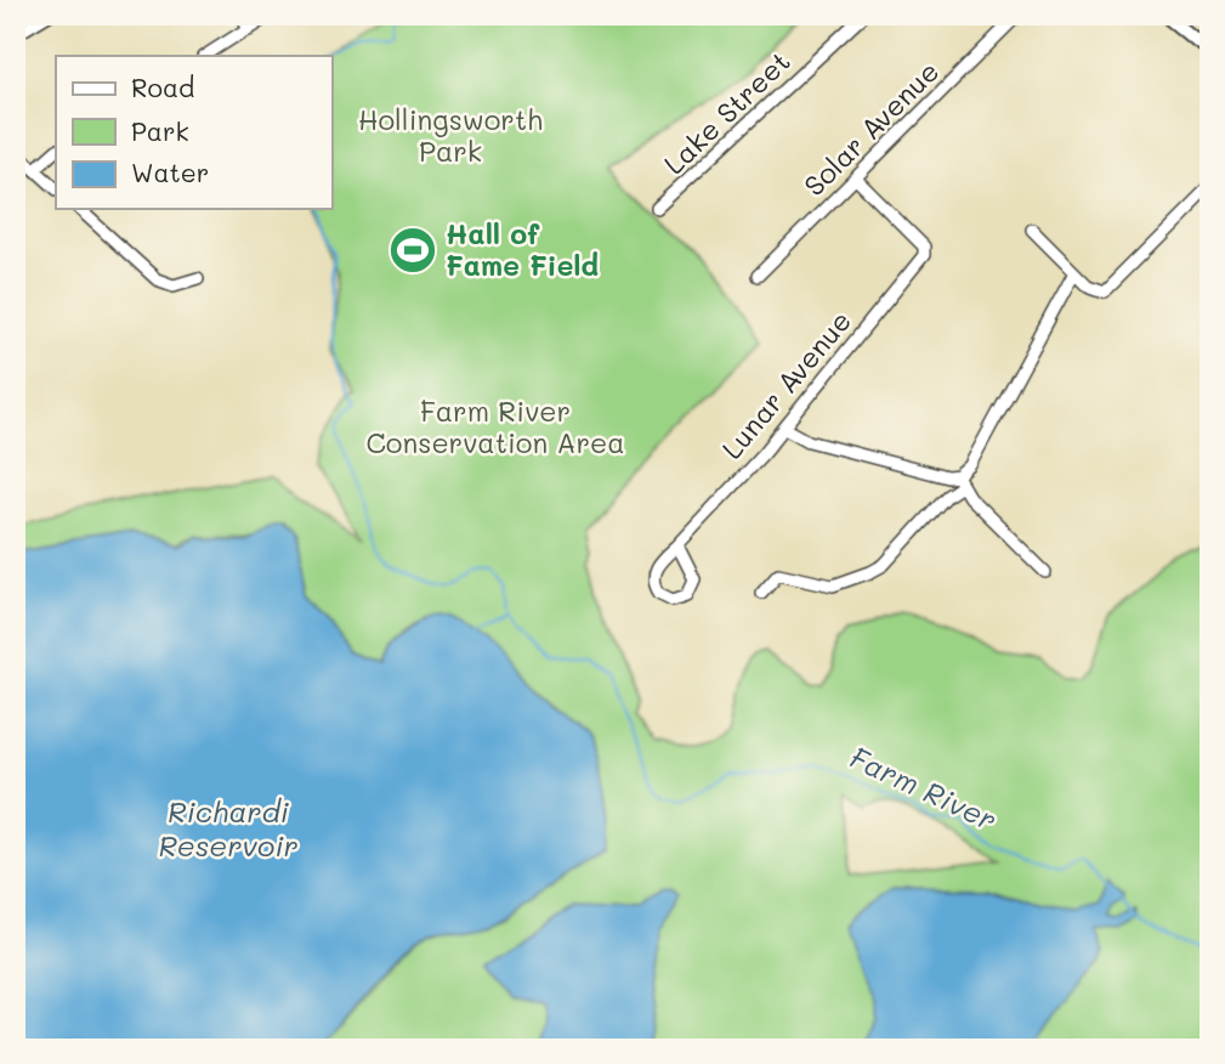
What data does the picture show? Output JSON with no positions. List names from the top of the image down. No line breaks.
{"streets":{"street":["Lake Street","Solar Avenue","Lunar Avenue"]},"crossings":[["Solar Avenue","Lunar Avenue"]],"water":["Farm River","Richardi Reservoir"],"parks":["Hollingsworth Park","Farm River Conservation Area"],"places":{"sports":["Hall of Fame Field"]},"legend":["Road","Park","Water"]}
